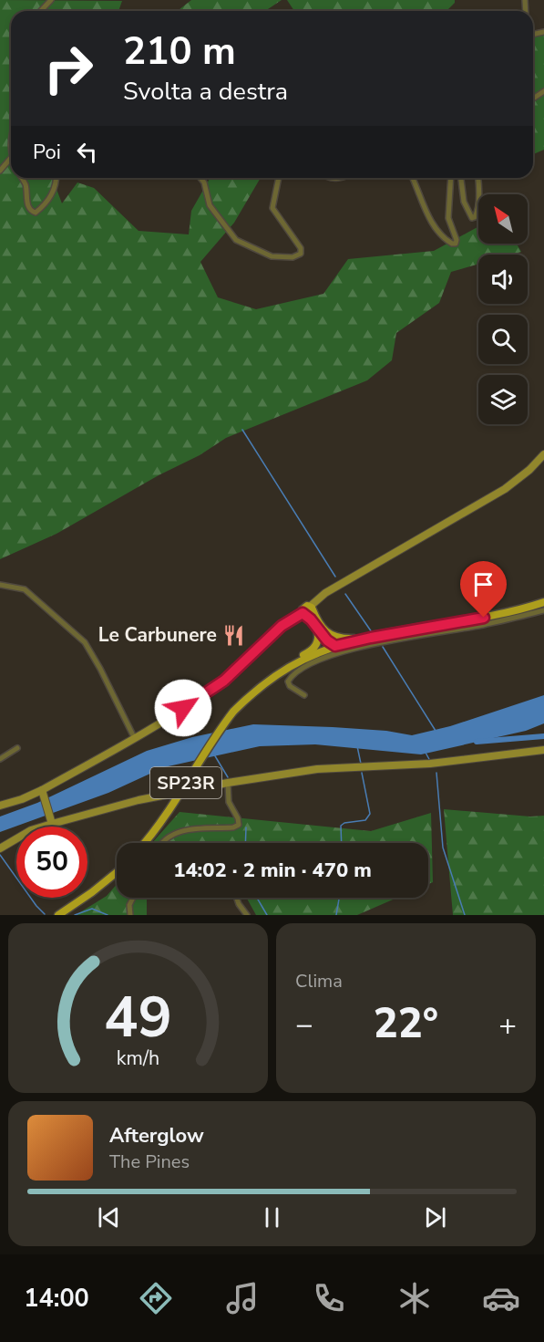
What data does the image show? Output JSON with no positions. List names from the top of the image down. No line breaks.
{"streets":{"main road":["SP23R"]},"places":{"restaurant":["Le Carbunere"]},"north":"top left","page":{"turn":["210 m","Svolta a destra"],"then":"Poi","limit":"50","trip":"14:02 · 2 min · 470 m","tile":"Clima","heat":["−","22°","+"],"song":["Afterglow","The Pines"],"tabs":"14:00","gauge":["49","km/h"]}}
